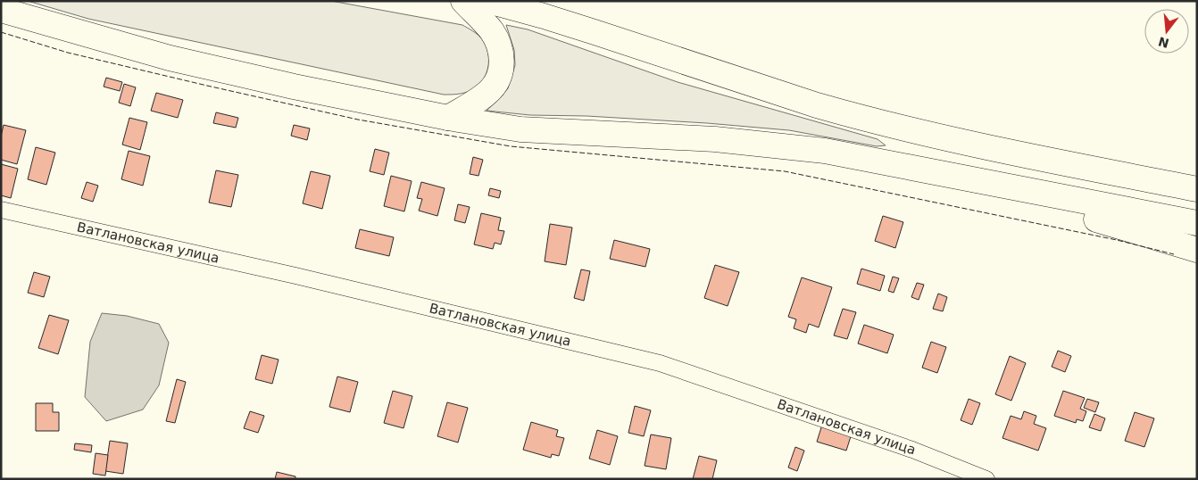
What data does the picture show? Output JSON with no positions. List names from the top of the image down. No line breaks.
{"streets":{"street":["Ватлановская улица"]},"north":"bottom"}
